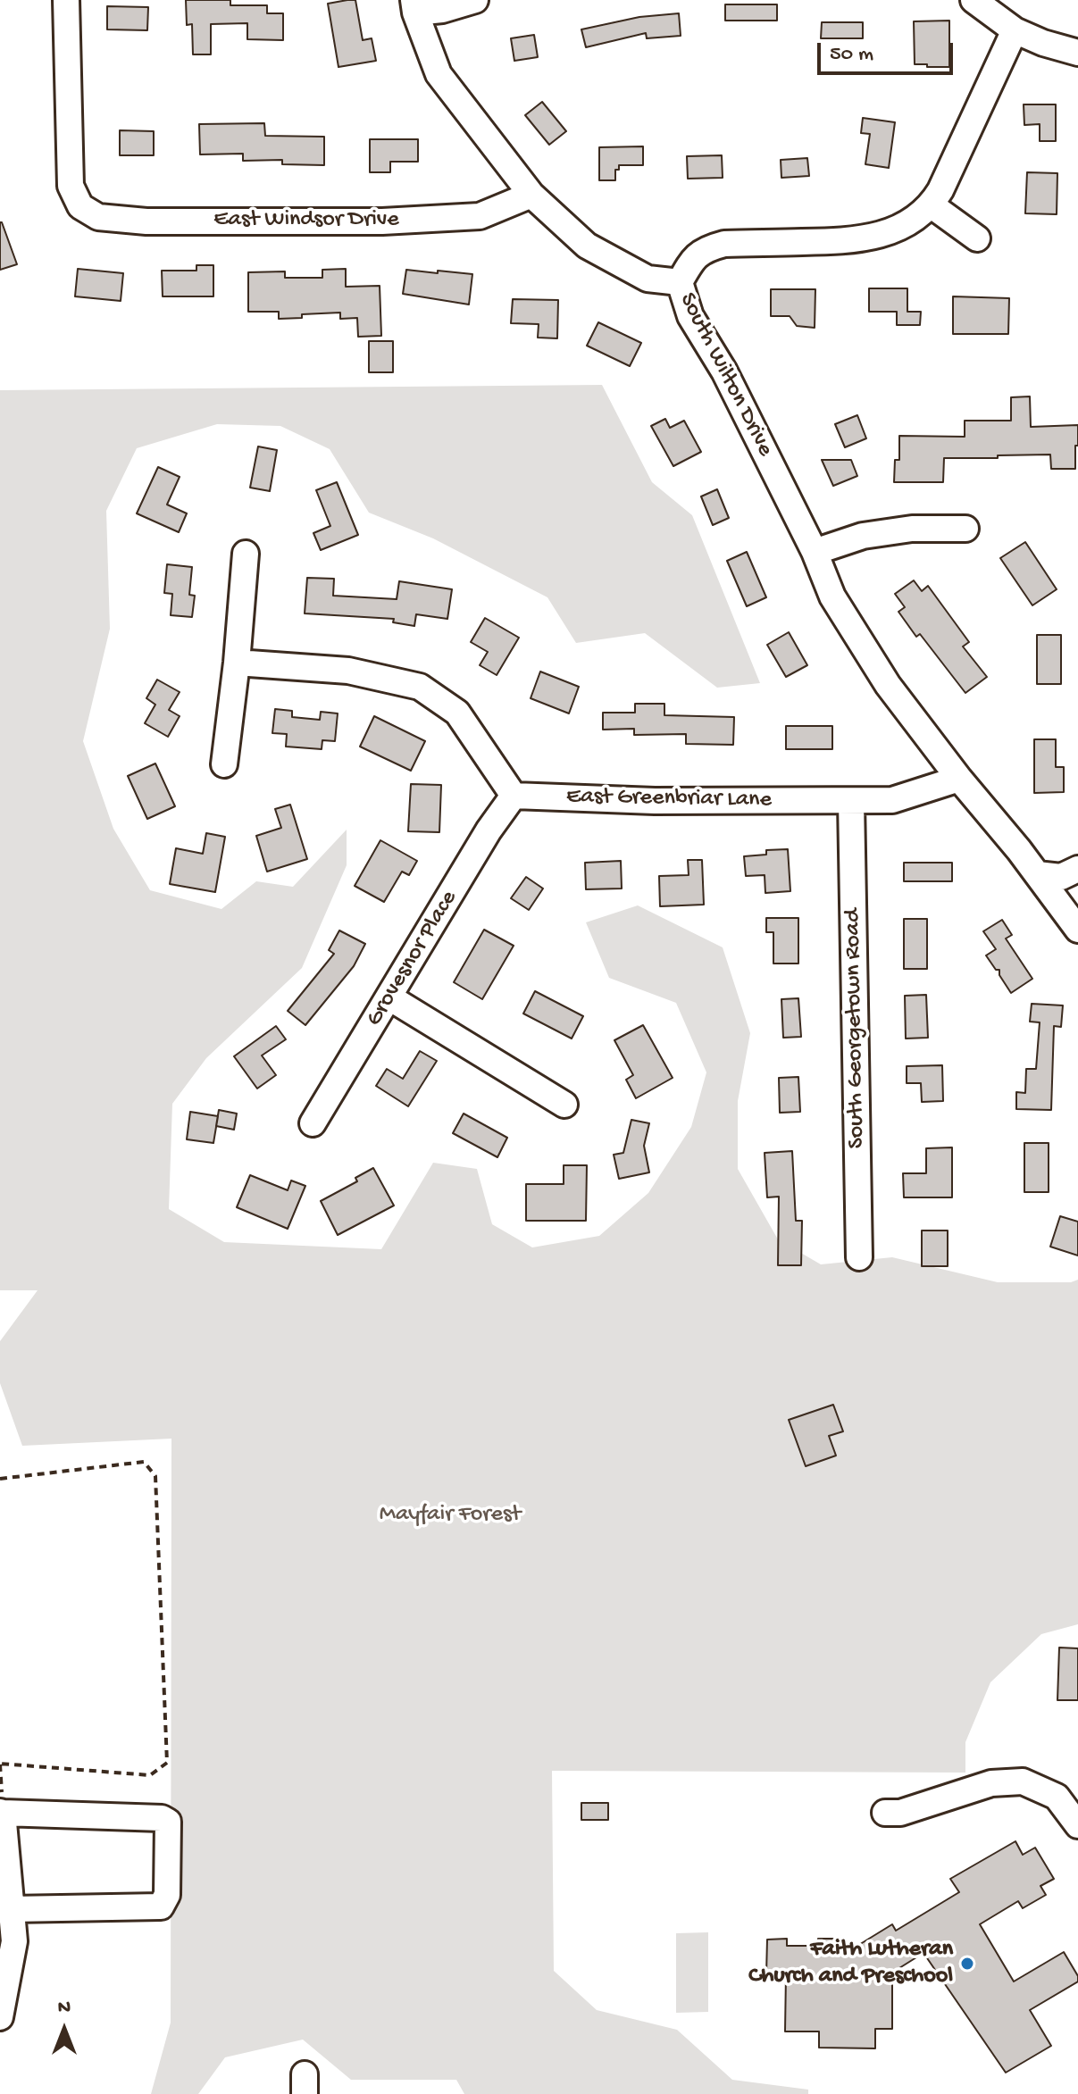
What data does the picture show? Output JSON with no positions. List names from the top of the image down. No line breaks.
{"streets":{"street":["East Windsor Drive","South Wilton Drive","East Greenbriar Lane","Grovesnor Place","South Georgetown Road"]},"crossings":[["East Windsor Drive","South Wilton Drive"],["South Wilton Drive","East Greenbriar Lane"],["East Greenbriar Lane","Grovesnor Place"],["East Greenbriar Lane","South Georgetown Road"]],"parks":["Mayfair Forest"],"places":["Faith Lutheran Church and Preschool"],"scale_bar":"50 m","north":"top"}
